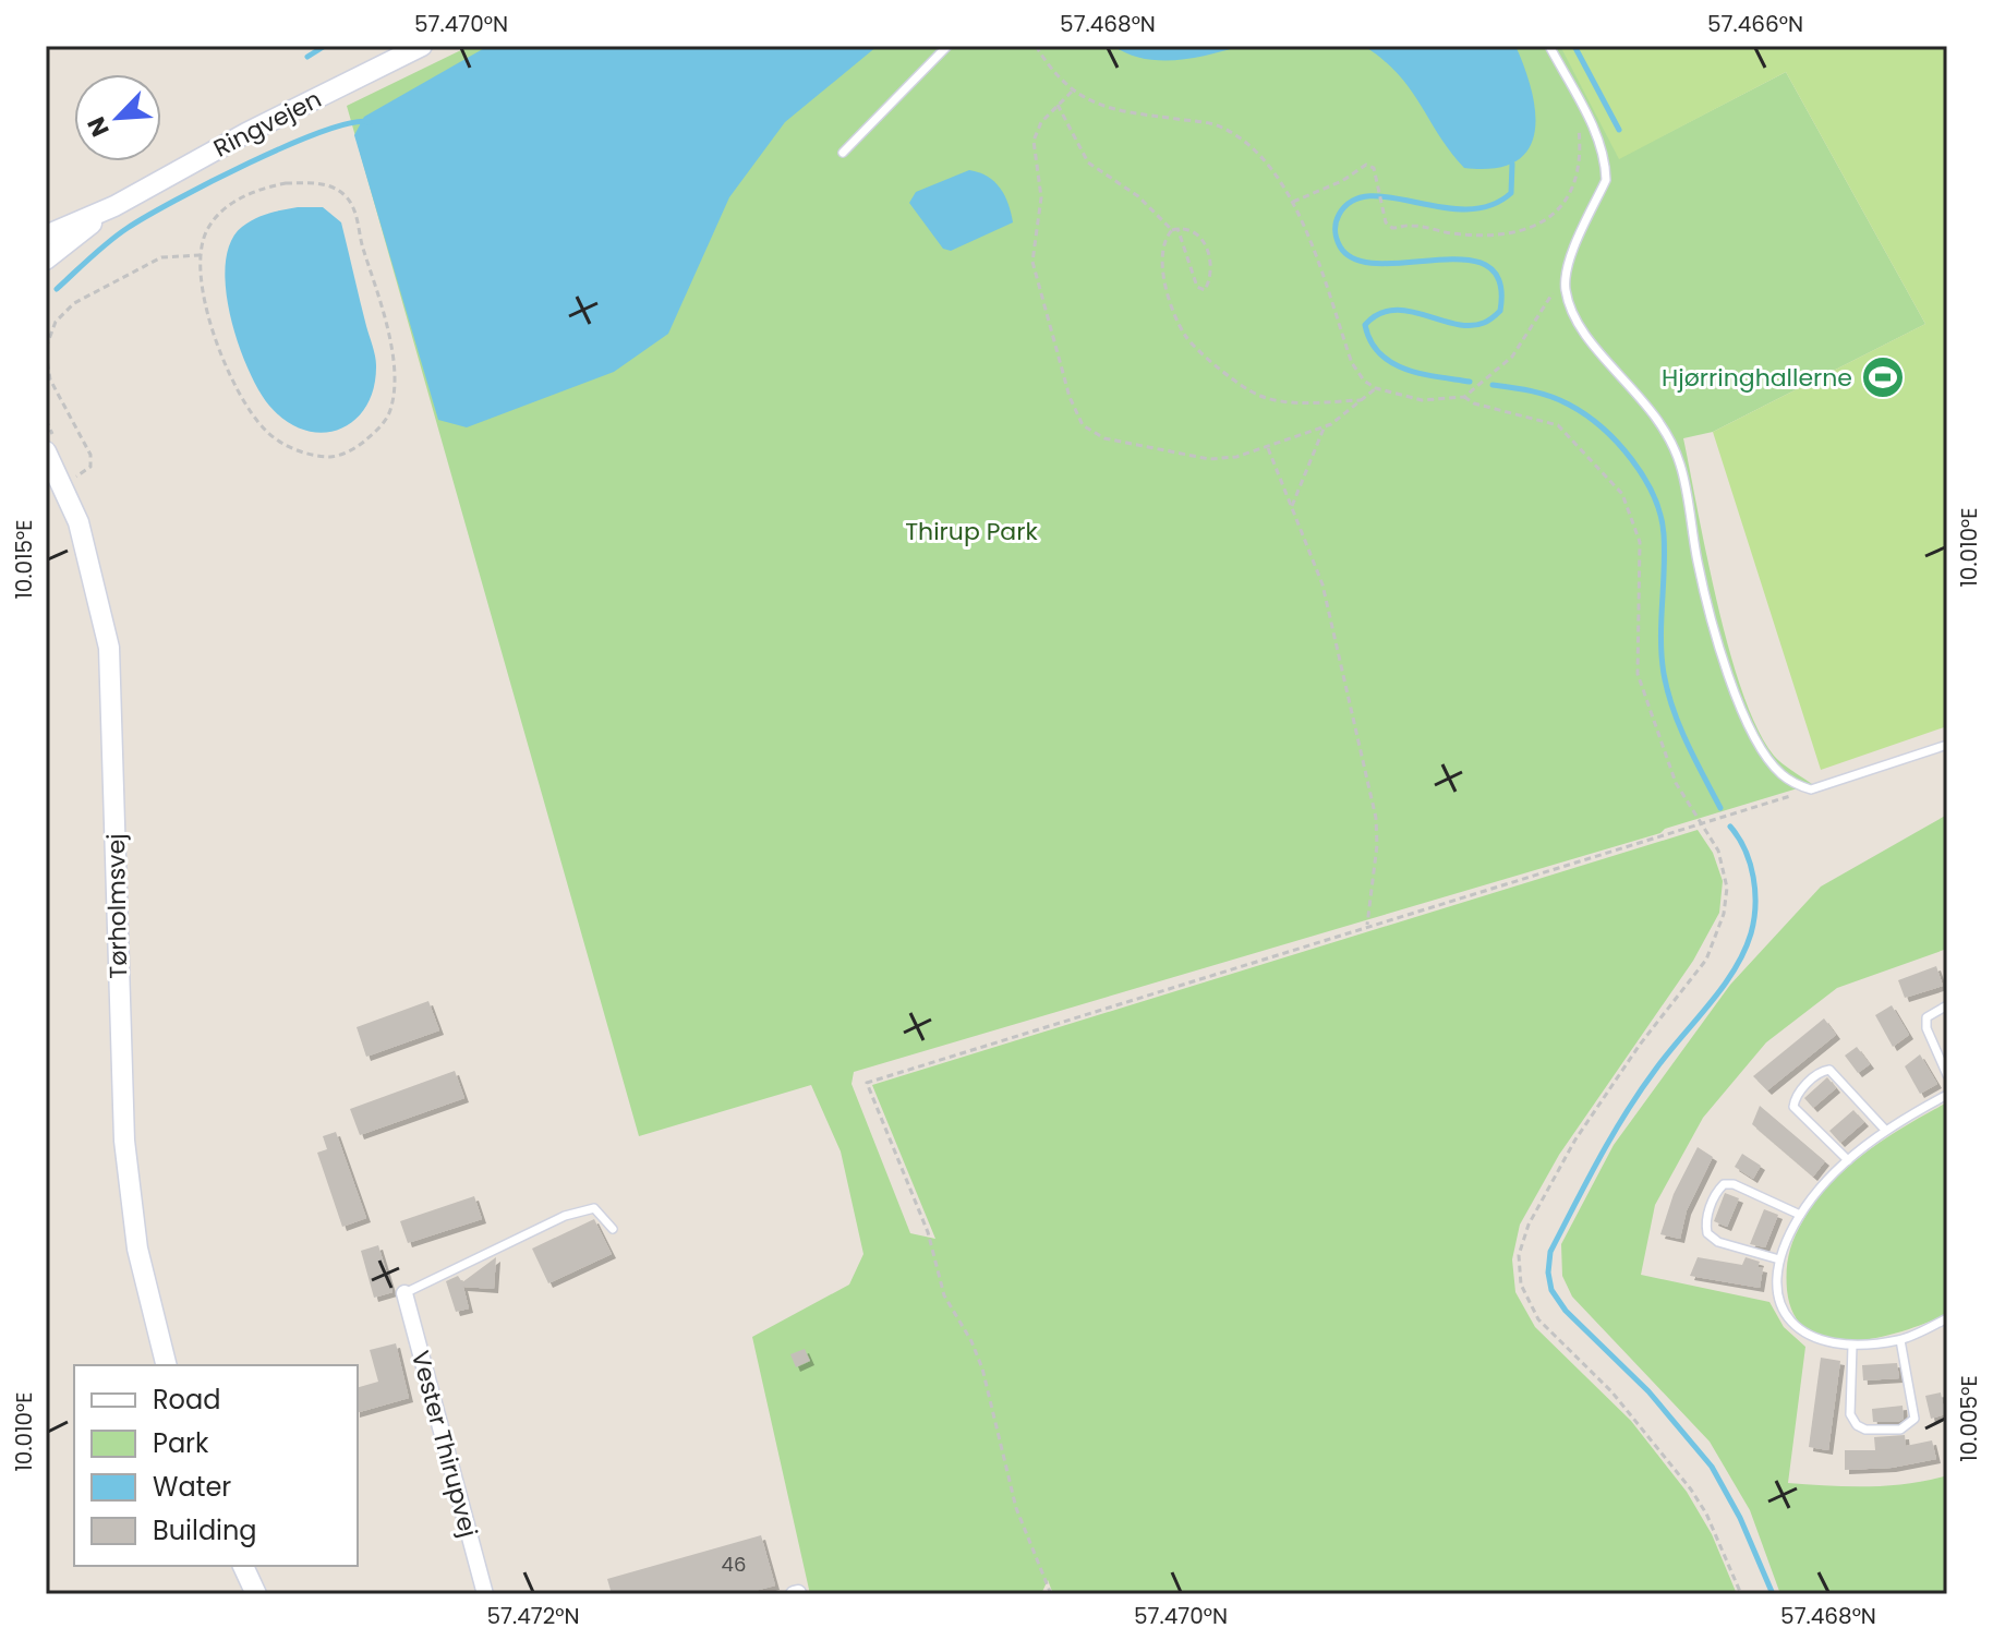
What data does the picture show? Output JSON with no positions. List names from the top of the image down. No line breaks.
{"streets":{"street":["Ringvejen","Tørholmsvej","Vester Thirupvej"]},"parks":["Thirup Park"],"places":{"sports":["Hjørringhallerne"]},"house_numbers":["46"],"legend":["Road","Park","Water","Building"],"north":"bottom left","coordinates":["57.470°N","57.468°N","57.466°N","10.010°E","10.015°E","10.005°E","57.472°N"]}
